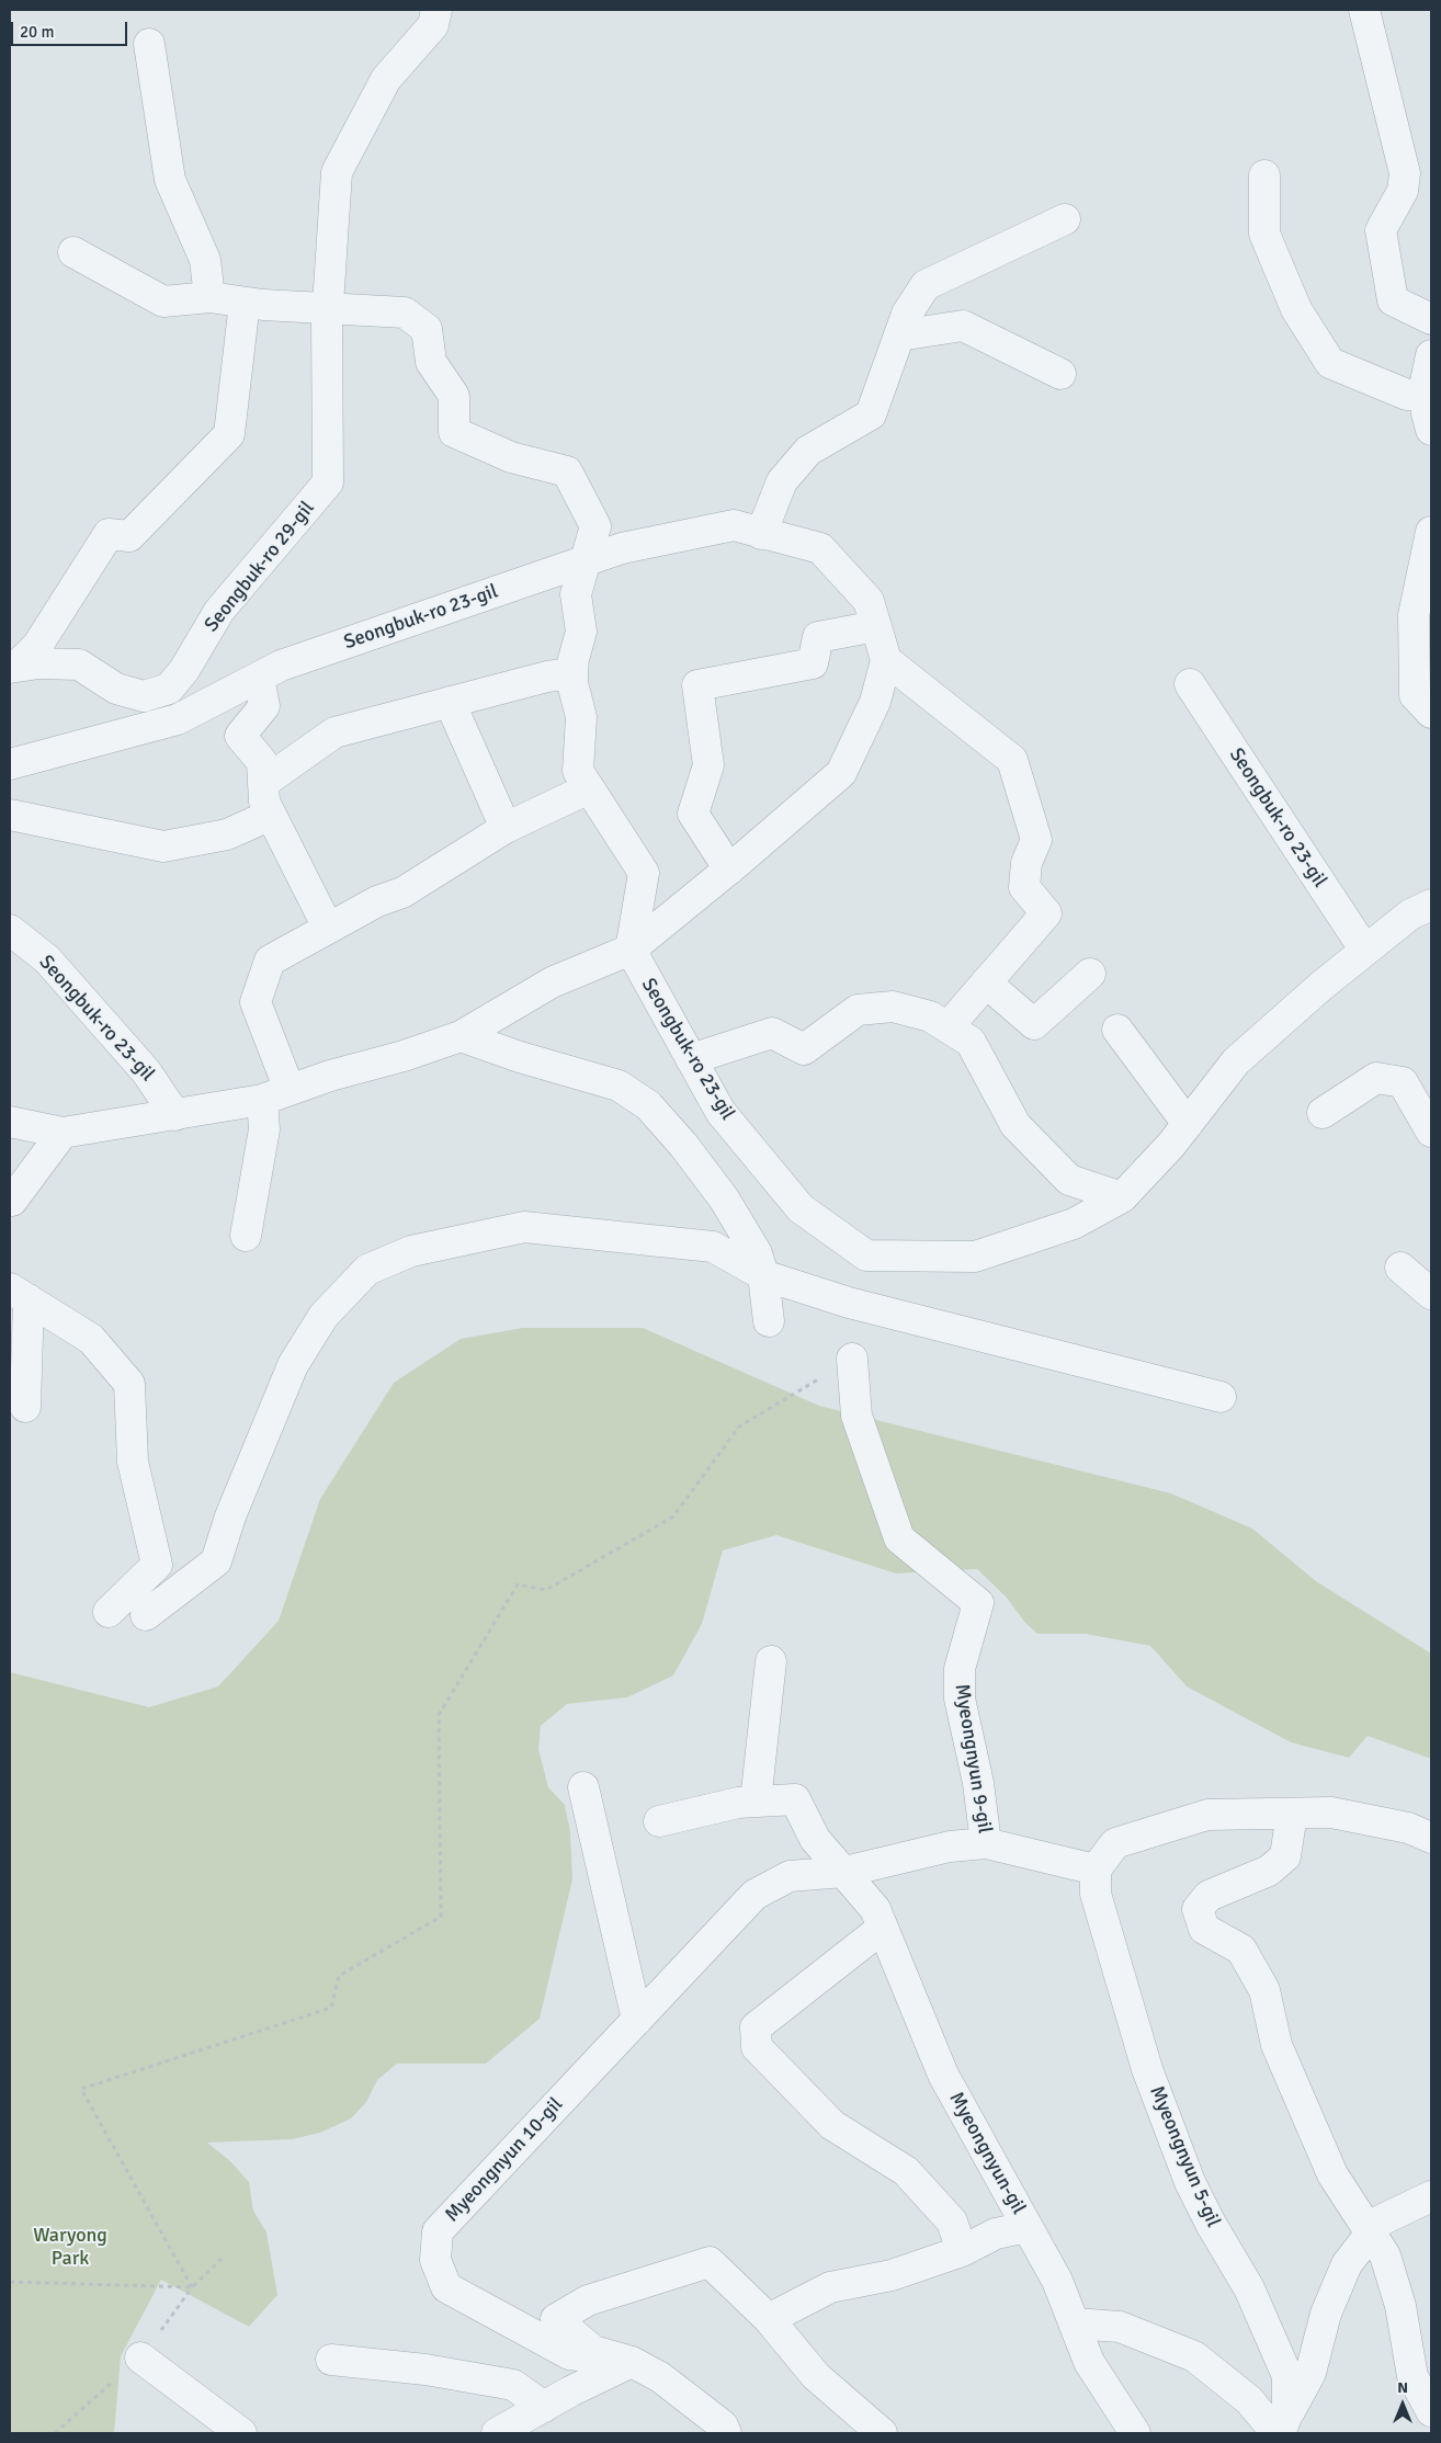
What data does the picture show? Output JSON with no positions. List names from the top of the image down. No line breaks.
{"streets":{"street":["Seongbuk-ro 29-gil","Seongbuk-ro 23-gil","Myeongnyun 9-gil","Myeongnyun-gil","Myeongnyun 5-gil","Myeongnyun 10-gil"]},"crossings":[["Myeongnyun 9-gil","Myeongnyun-gil"],["Myeongnyun 9-gil","Myeongnyun 5-gil"],["Myeongnyun 9-gil","Myeongnyun 10-gil"],["Myeongnyun-gil","Myeongnyun 10-gil"]],"parks":["Waryong Park"],"scale_bar":"20 m","north":"top"}
